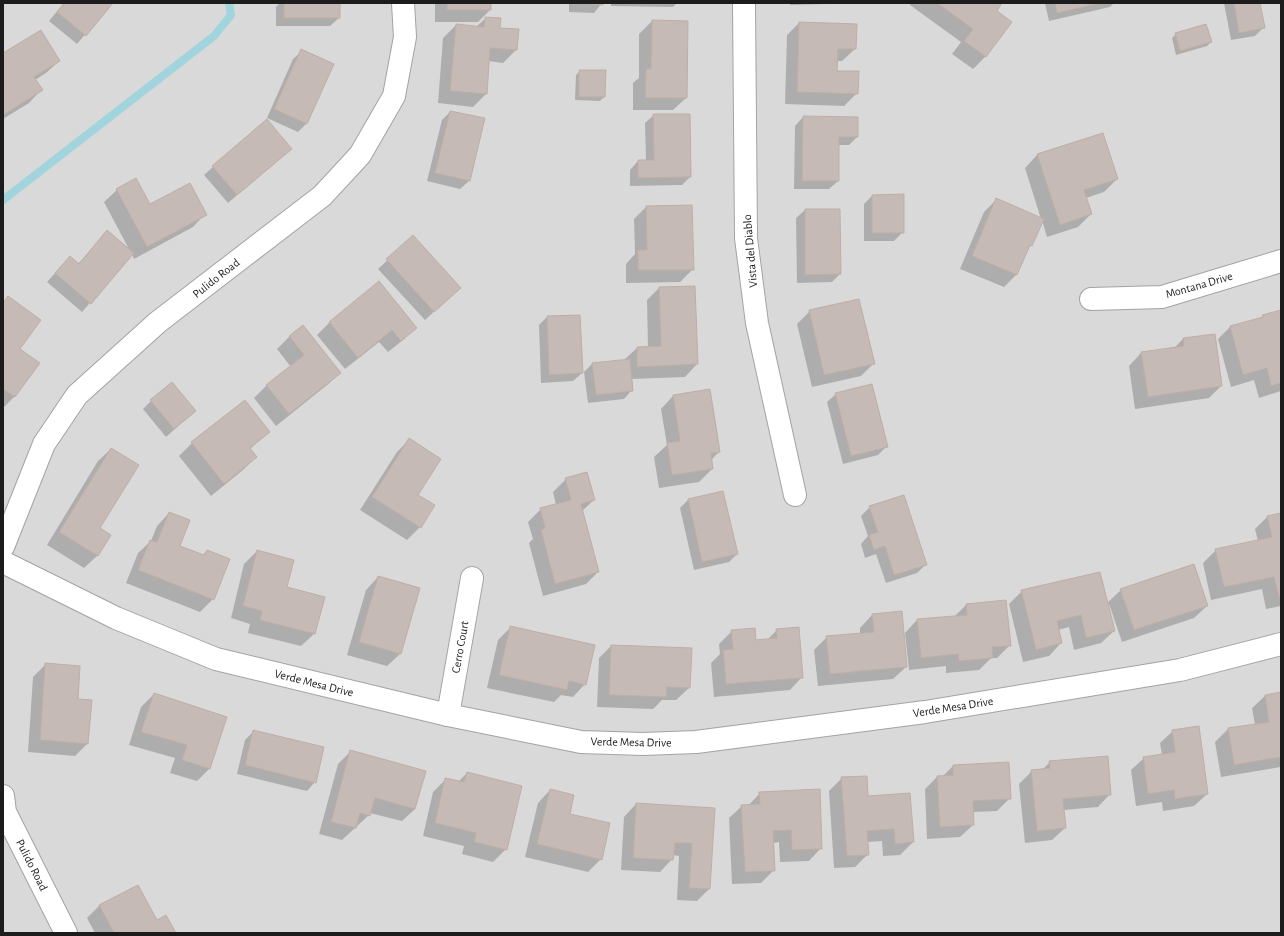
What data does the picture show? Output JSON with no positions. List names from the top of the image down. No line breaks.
{"streets":{"street":["Vista del Diablo","Pulido Road","Montana Drive","Cerro Court","Verde Mesa Drive"]},"crossings":[["Cerro Court","Verde Mesa Drive"]]}
